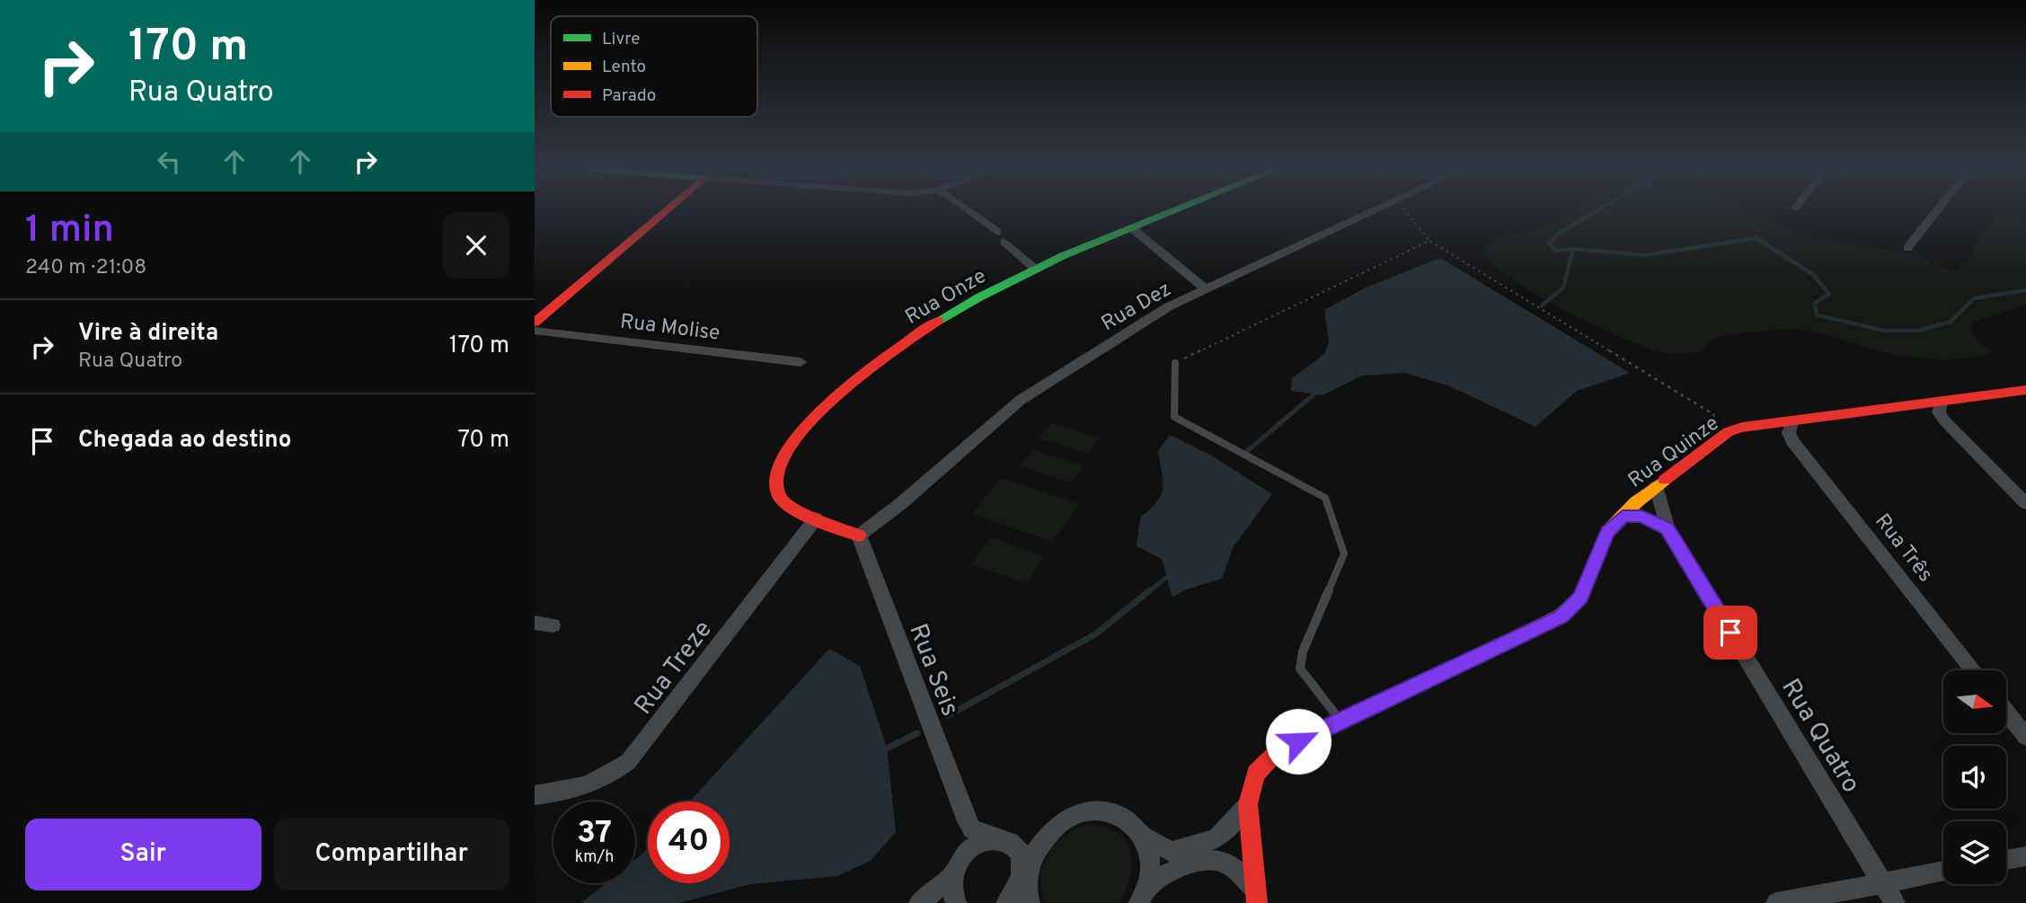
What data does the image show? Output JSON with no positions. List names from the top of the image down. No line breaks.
{"streets":{"street":["Rua Onze","Rua Dez","Rua Molise","Rua Quinze","Rua Três","Rua Treze","Rua Seis","Rua Quatro"]},"crossings":[["Rua Onze","Rua Dez"],["Rua Onze","Rua Treze"],["Rua Onze","Rua Seis"],["Rua Dez","Rua Seis"],["Rua Quinze","Rua Três"],["Rua Quinze","Rua Quatro"]],"legend":["Livre","Lento","Parado"],"north":"right","page":{"turn":["170 m","Rua Quatro"],"heading":["1 min","240 m · 21:08"],"list":[{"name":"Vire à direita","note":"Rua Quatro","value":"170 m"},{"name":"Chegada ao destino","value":"70 m"}],"speed":"37 km/h","limit":"40","buttons":["Sair","Compartilhar"]}}
